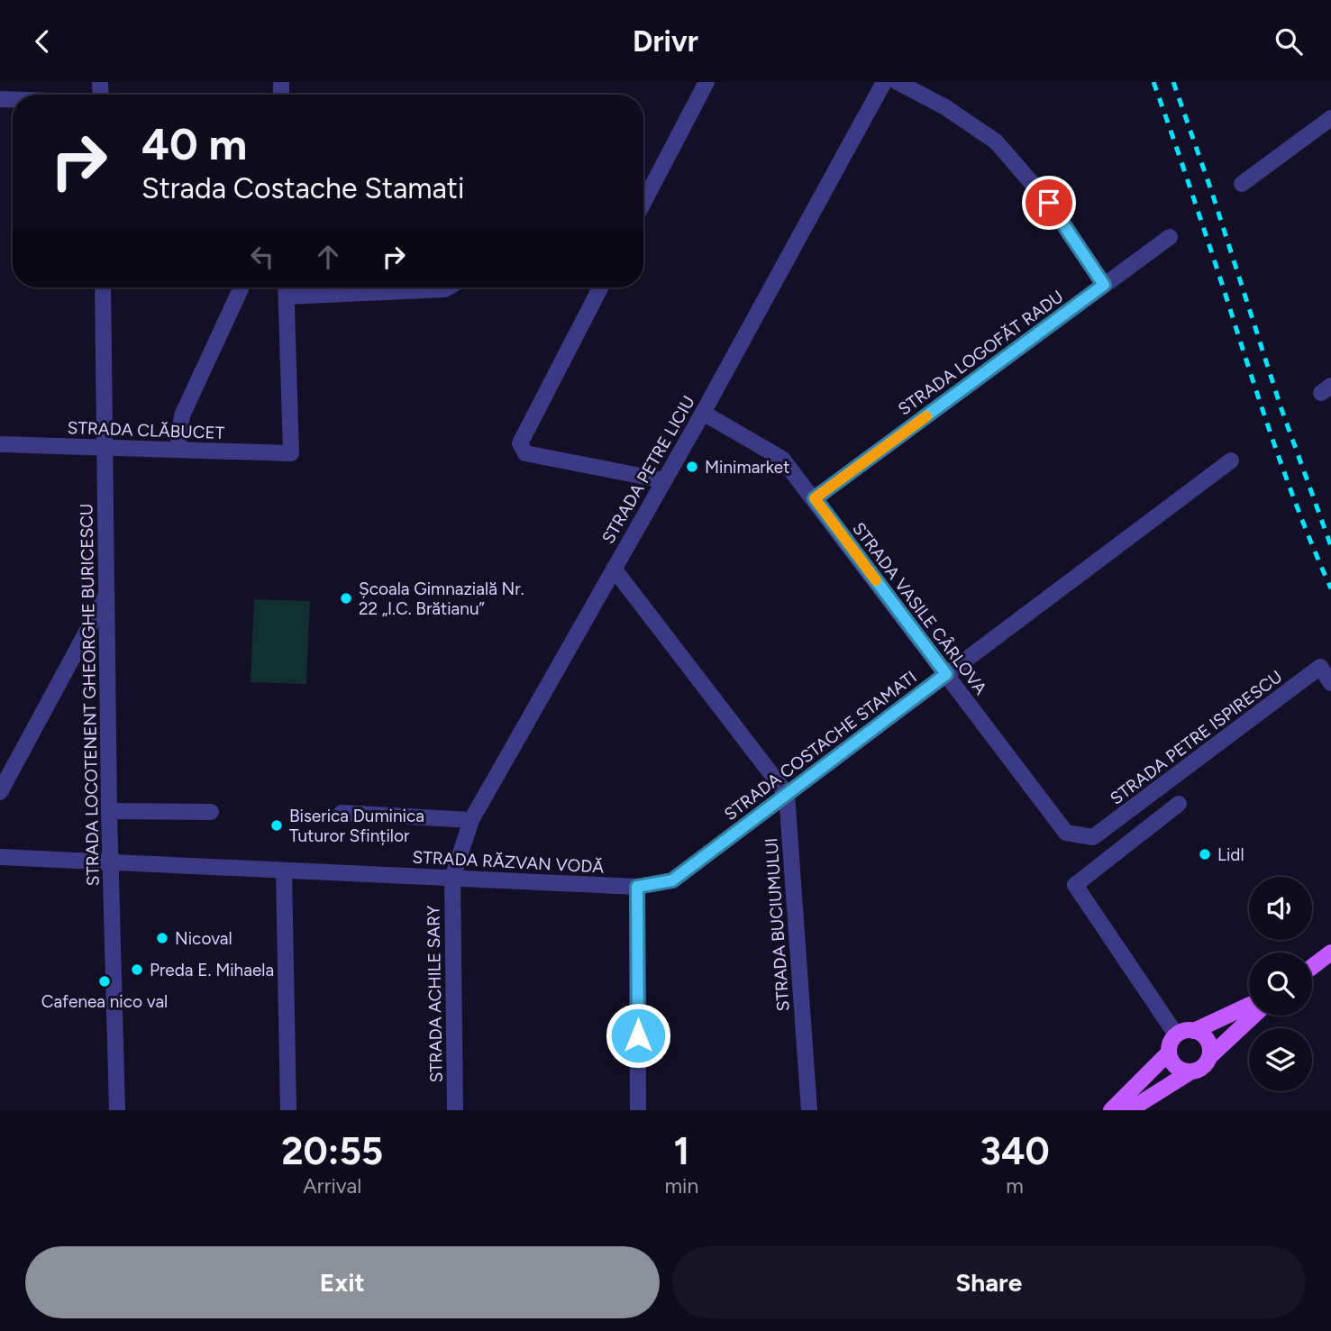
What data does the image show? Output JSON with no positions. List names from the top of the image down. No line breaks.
{"streets":{"street":["STRADA LOGOFĂT RADU","STRADA CLĂBUCET","STRADA PETRE LICIU","STRADA VASILE CÂRLOVA","STRADA LOCOTENENT GHEORGHE BURICESCU","STRADA PETRE ISPIRESCU","STRADA COSTACHE STAMATI","STRADA RĂZVAN VODĂ","STRADA BUCIUMULUI","STRADA ACHILE SARY"]},"crossings":[["STRADA LOGOFĂT RADU","STRADA VASILE CÂRLOVA"],["STRADA CLĂBUCET","STRADA LOCOTENENT GHEORGHE BURICESCU"],["STRADA PETRE LICIU","STRADA VASILE CÂRLOVA"],["STRADA PETRE LICIU","STRADA RĂZVAN VODĂ"],["STRADA PETRE LICIU","STRADA ACHILE SARY"],["STRADA VASILE CÂRLOVA","STRADA PETRE ISPIRESCU"],["STRADA VASILE CÂRLOVA","STRADA COSTACHE STAMATI"],["STRADA LOCOTENENT GHEORGHE BURICESCU","STRADA RĂZVAN VODĂ"],["STRADA COSTACHE STAMATI","STRADA RĂZVAN VODĂ"],["STRADA COSTACHE STAMATI","STRADA BUCIUMULUI"],["STRADA RĂZVAN VODĂ","STRADA ACHILE SARY"]],"places":["Minimarket","Școala Gimnazială Nr. 22 „I.C. Brătianu”","Biserica Duminica Tuturor Sfinților","Lidl","Nicoval","Preda E. Mihaela","Cafenea nico val"],"page":{"header":"Drivr","turn":["40 m","Strada Costache Stamati"],"eta":["20:55","Arrival","1","min","340","m"],"buttons":["Exit","Share"]}}
